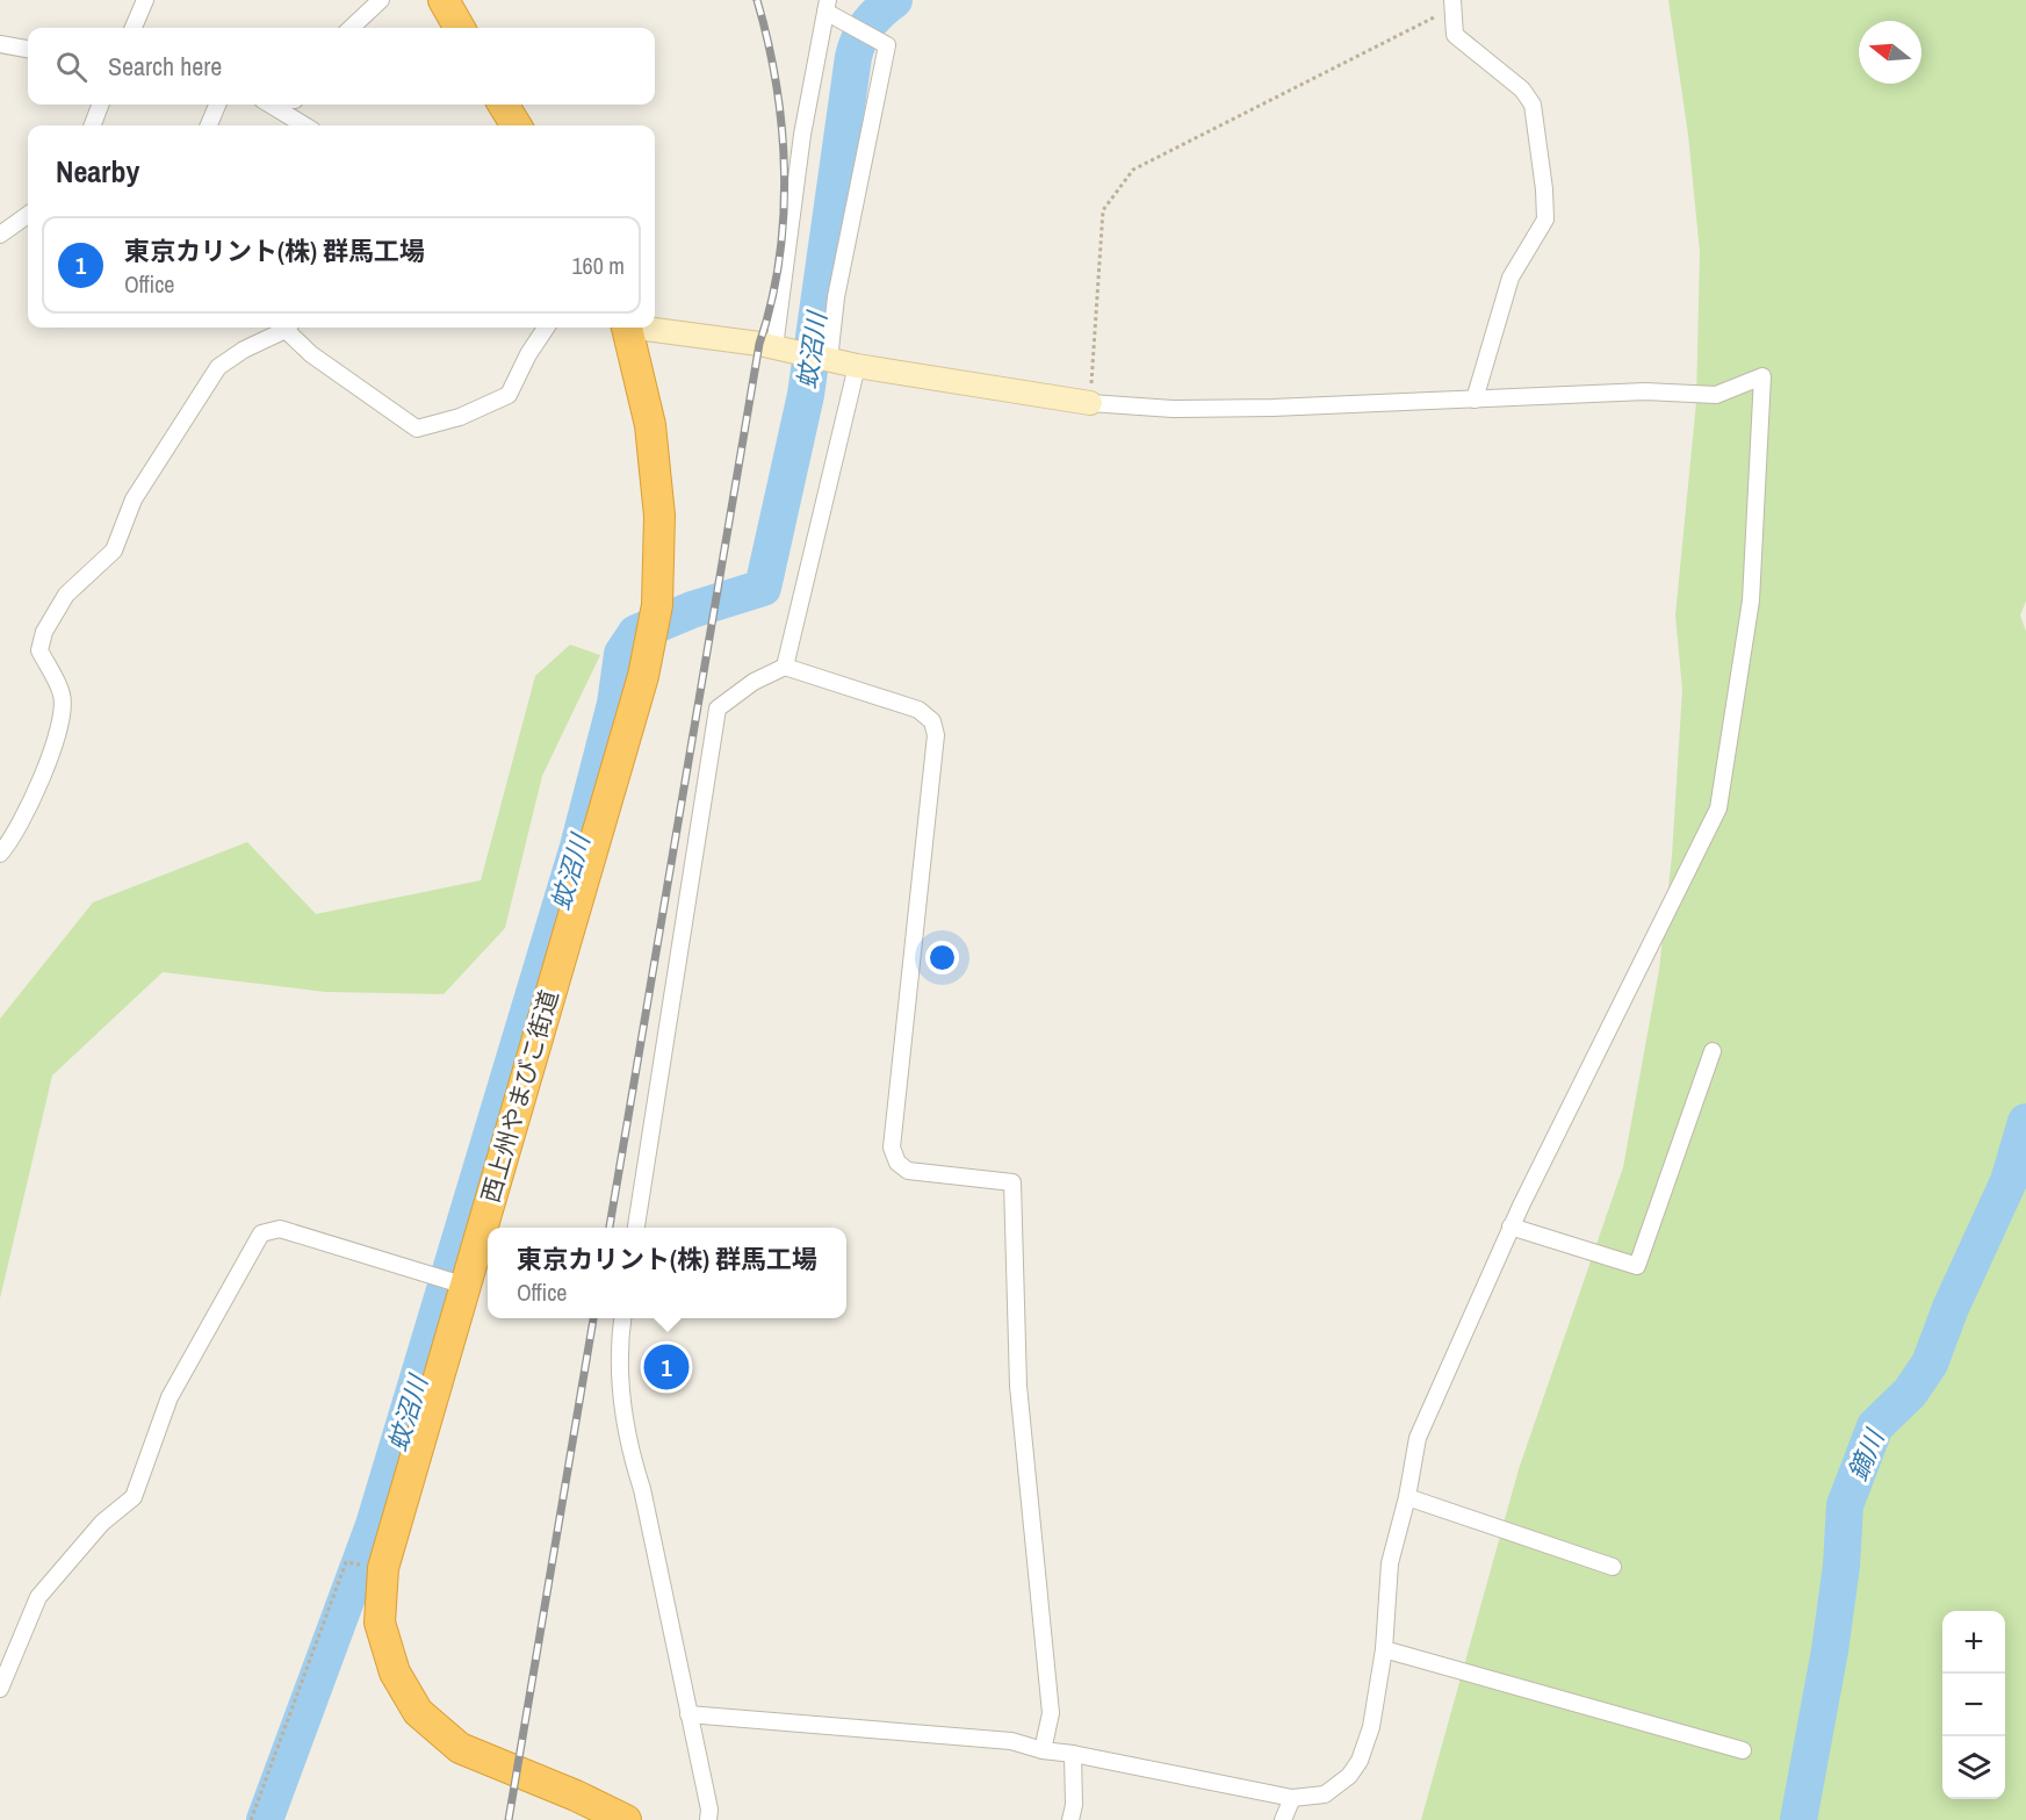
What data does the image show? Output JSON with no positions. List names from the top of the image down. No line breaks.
{"streets":{"highway":["西上州やまびこ街道"]},"water":["蚊沼川","鏑川"],"north":"left","page":{"search":"Search here","heading":"Nearby","list":[{"mark":"1","name":"東京カリント(株) 群馬工場","note":"Office","value":"160 m"}],"popup":["東京カリント(株) 群馬工場","Office"],"pins":"1","map_buttons":["+","−"]}}
